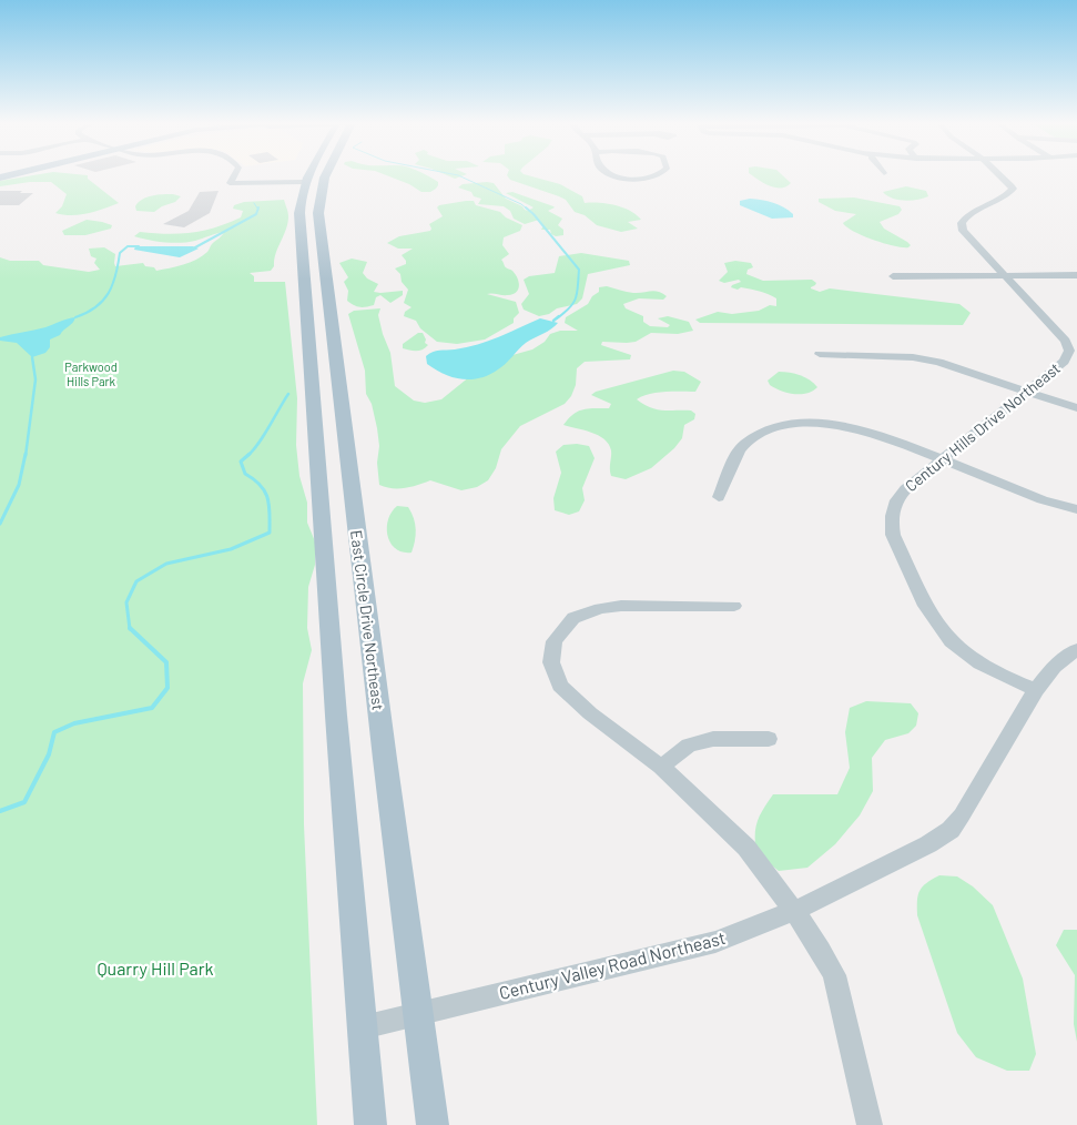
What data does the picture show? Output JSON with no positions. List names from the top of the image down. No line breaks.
{"streets":{"main road":["East Circle Drive Northeast"],"street":["Century Hills Drive Northeast","Century Valley Road Northeast"]},"crossings":[["Century Hills Drive Northeast","Century Valley Road Northeast"],["East Circle Drive Northeast","Century Valley Road Northeast"]],"parks":["Parkwood Hills Park","Quarry Hill Park"]}
